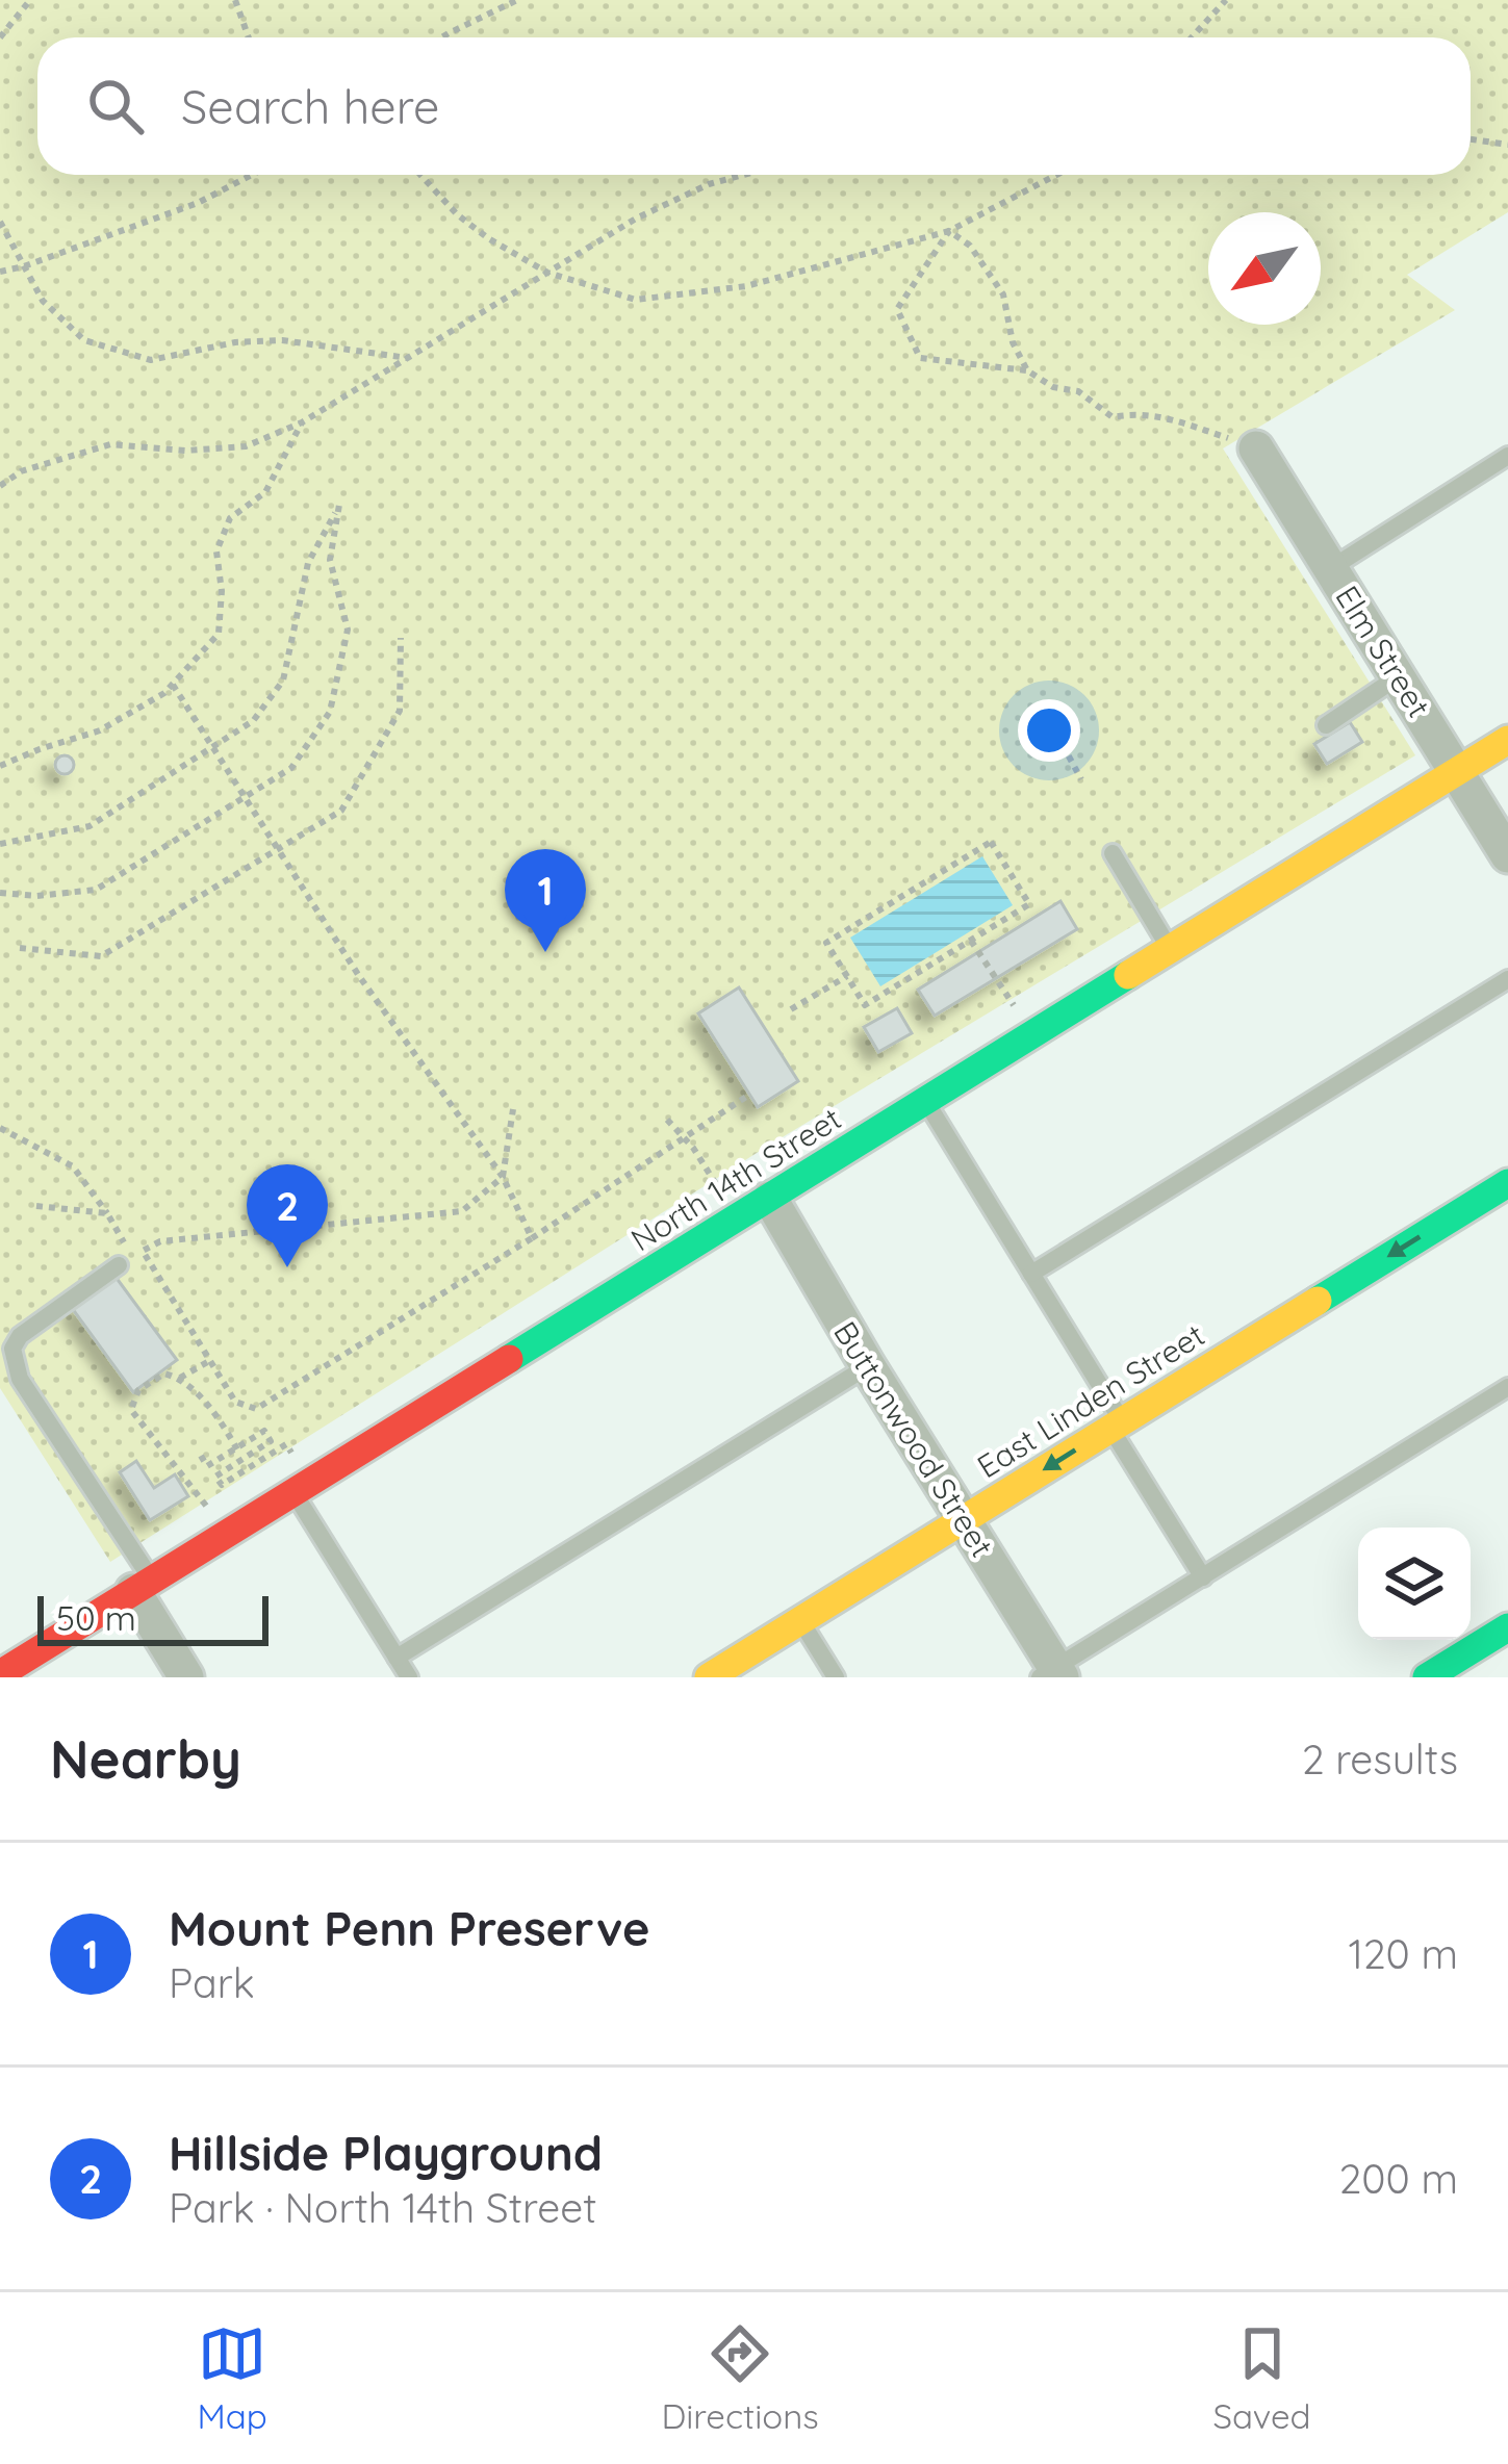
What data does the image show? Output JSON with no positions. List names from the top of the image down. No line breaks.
{"streets":{"street":["Elm Street","North 14th Street","East Linden Street","Buttonwood Street"]},"crossings":[["Elm Street","North 14th Street"],["North 14th Street","Buttonwood Street"],["East Linden Street","Buttonwood Street"]],"one_way":["East Linden Street"],"scale_bar":"50 m","north":"bottom left","page":{"search":"Search here","pins":["1","2"],"scale":"50 m","heading":["Nearby","2 results"],"list":[{"mark":"1","name":"Mount Penn Preserve","note":"Park","value":"120 m"},{"mark":"2","name":"Hillside Playground","note":"Park · North 14th Street","value":"200 m"}],"nav":["Map","Directions","Saved"]}}
